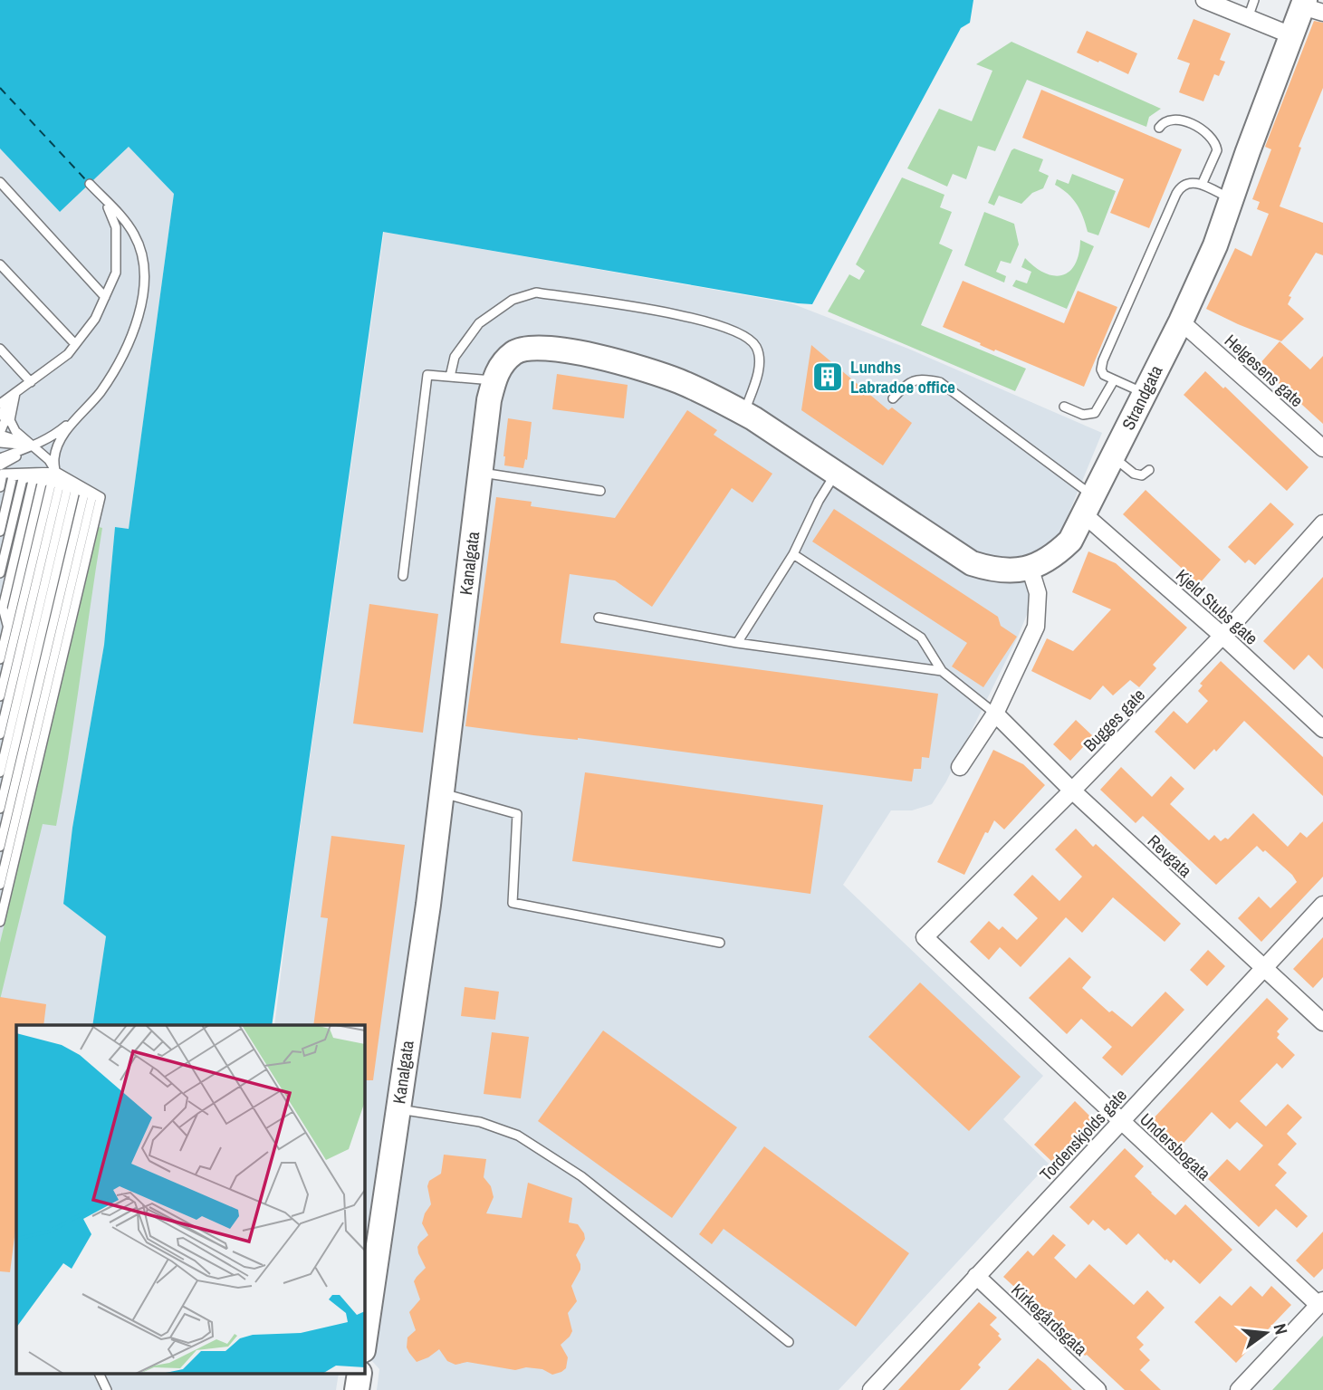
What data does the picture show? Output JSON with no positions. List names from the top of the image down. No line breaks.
{"streets":{"main road":["Strandgata","Kanalgata"],"street":["Helgesens gate","Kjeld Stubs gate","Bugges gate","Revgata","Tordenskjolds gate","Undersbogata","Kirkegårdsgata"]},"crossings":[["Helgesens gate","Strandgata"],["Strandgata","Kanalgata"],["Strandgata","Kjeld Stubs gate"],["Kjeld Stubs gate","Bugges gate"],["Bugges gate","Revgata"],["Bugges gate","Undersbogata"],["Revgata","Tordenskjolds gate"],["Tordenskjolds gate","Undersbogata"],["Tordenskjolds gate","Kirkegårdsgata"]],"places":{"building":["Lundhs Labradoe office"]},"north":"right"}
